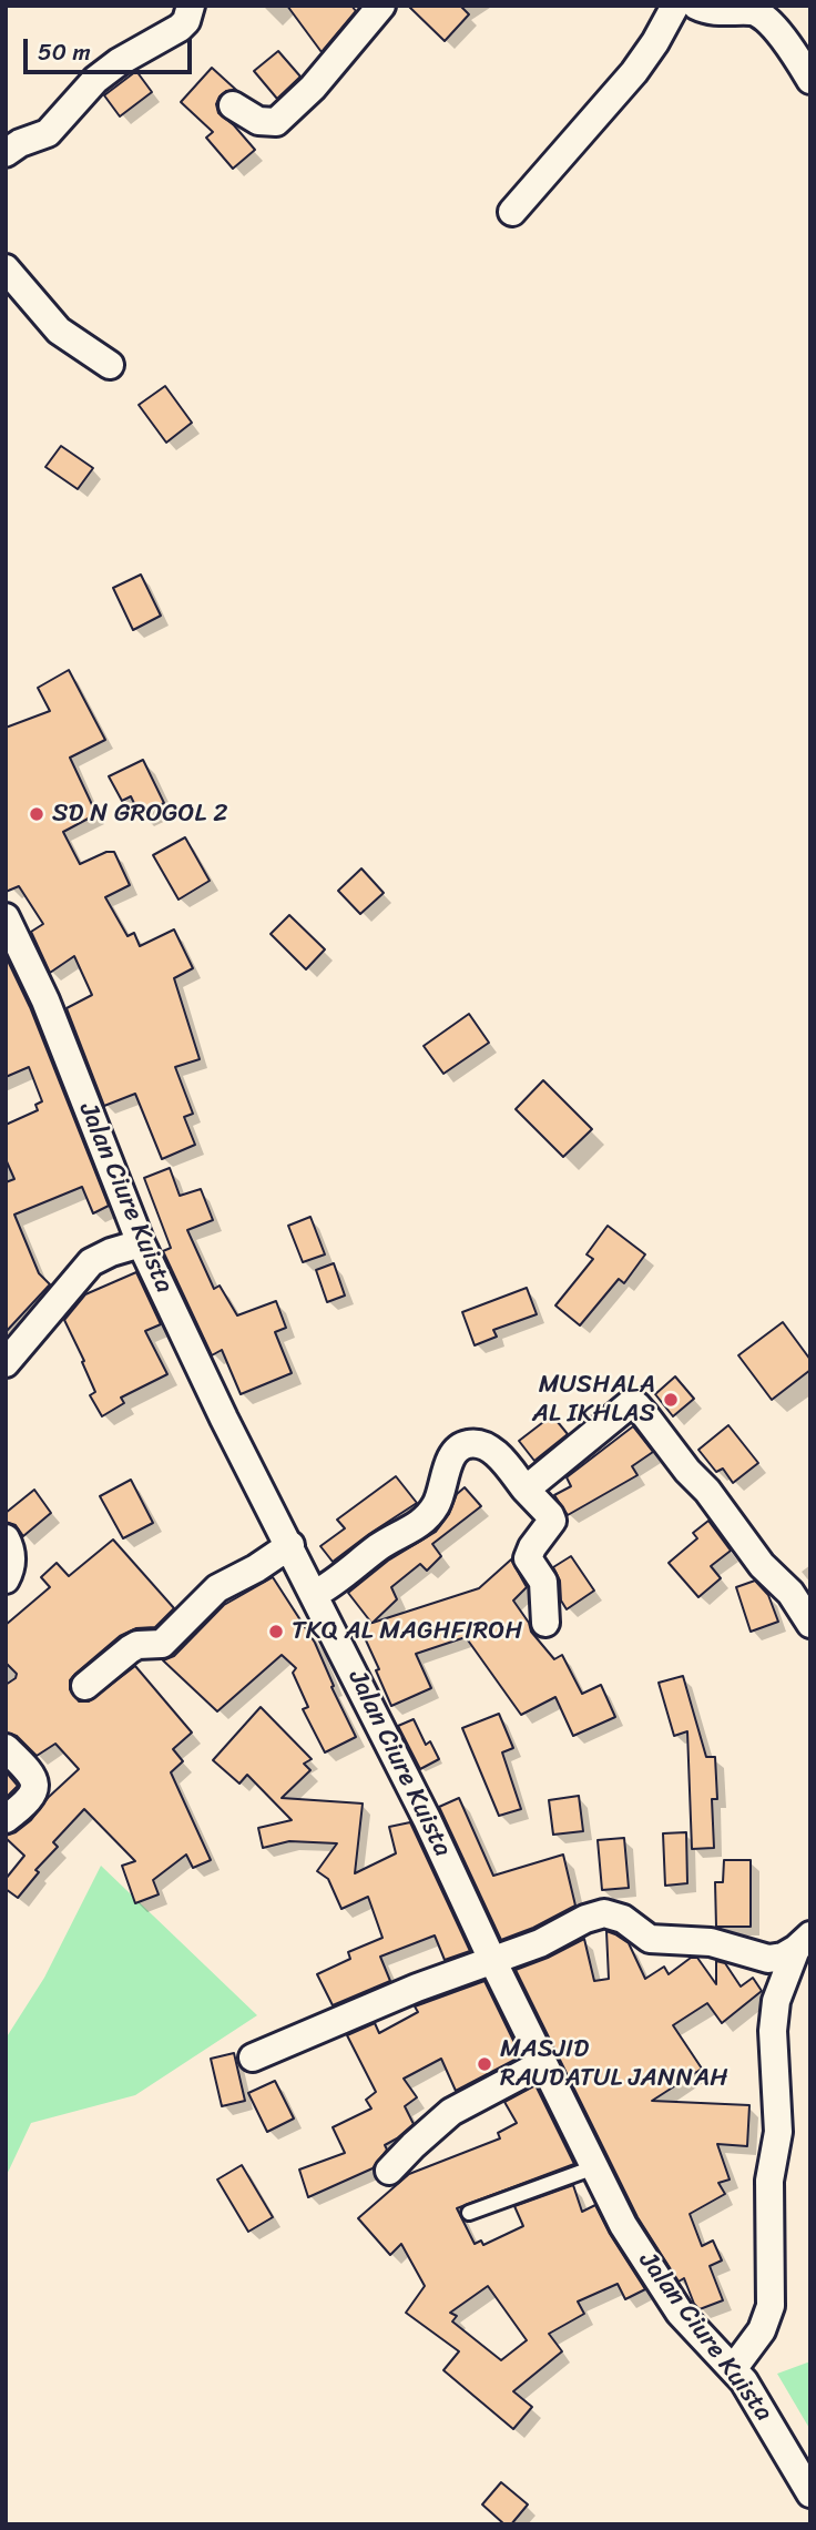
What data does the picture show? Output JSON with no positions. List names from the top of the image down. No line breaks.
{"streets":{"street":["Jalan Ciure Kuista"]},"places":["SD N GROGOL 2","MUSHALA AL IKHLAS","TKQ AL MAGHFIROH","MASJID RAUDATUL JANNAH"],"scale_bar":"50 m"}
